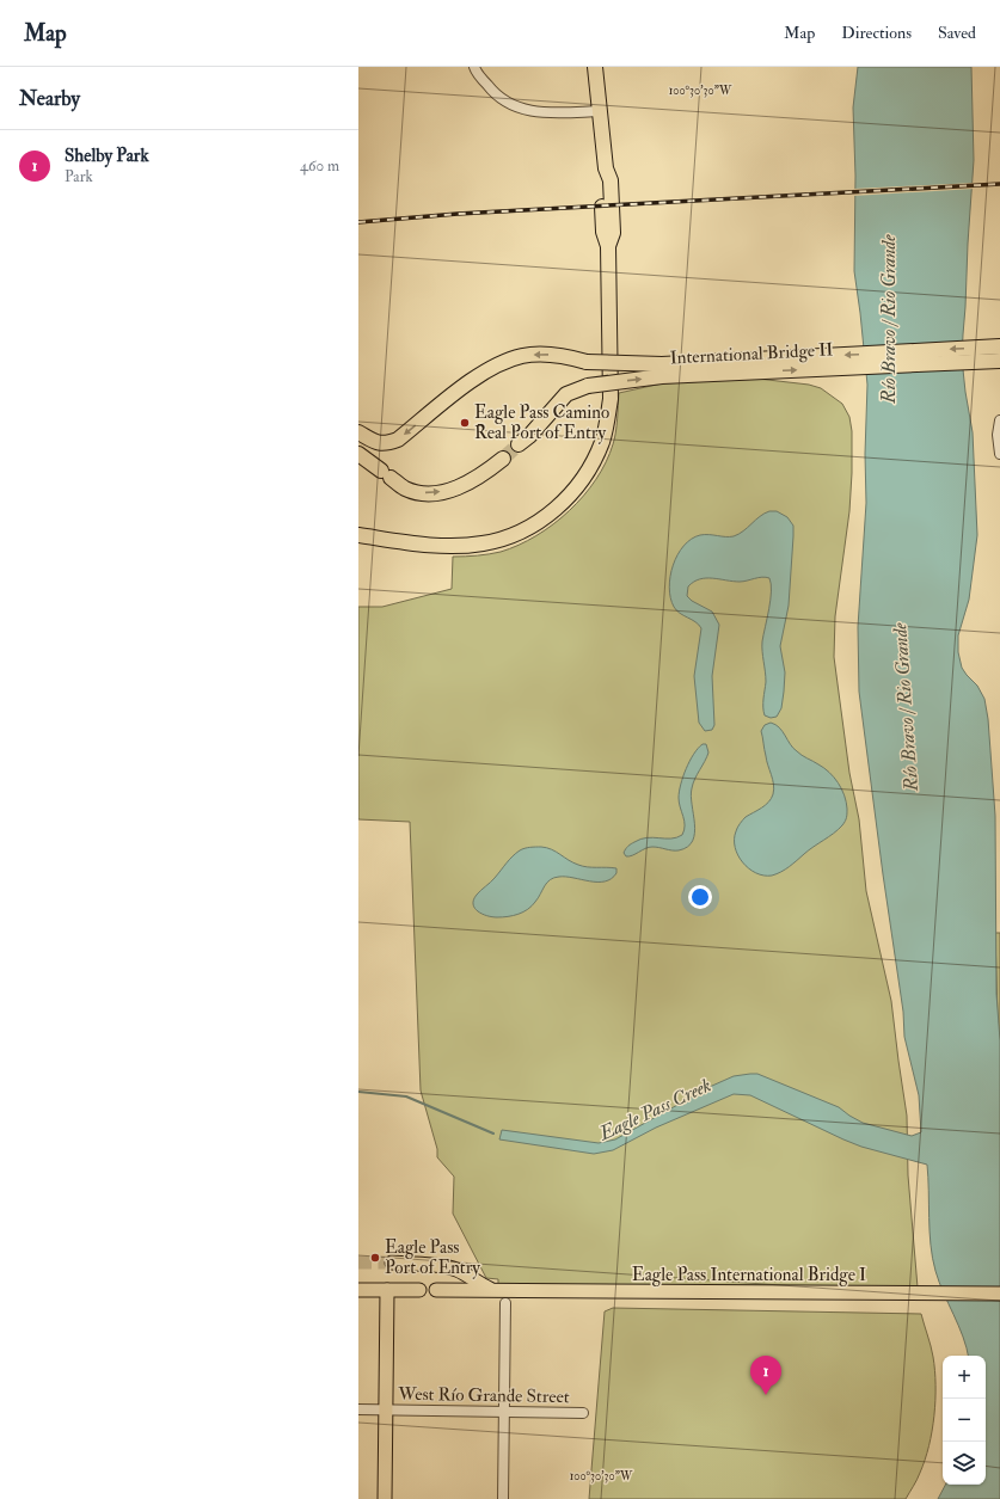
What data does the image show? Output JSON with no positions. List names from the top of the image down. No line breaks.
{"streets":{"highway":["International Bridge II"],"main road":["Eagle Pass International Bridge I"],"street":["West Río Grande Street"]},"water":["Río Bravo / Rio Grande","Eagle Pass Creek"],"places":["Eagle Pass Camino Real Port of Entry","Eagle Pass Port of Entry"],"page":{"header":"Map","nav":["Map","Directions","Saved"],"heading":"Nearby","list":[{"mark":"1","name":"Shelby Park","note":"Park","value":"460 m"}],"map_buttons":["+","−"],"pins":"1"},"coordinates":["100°30'30\"W"]}
